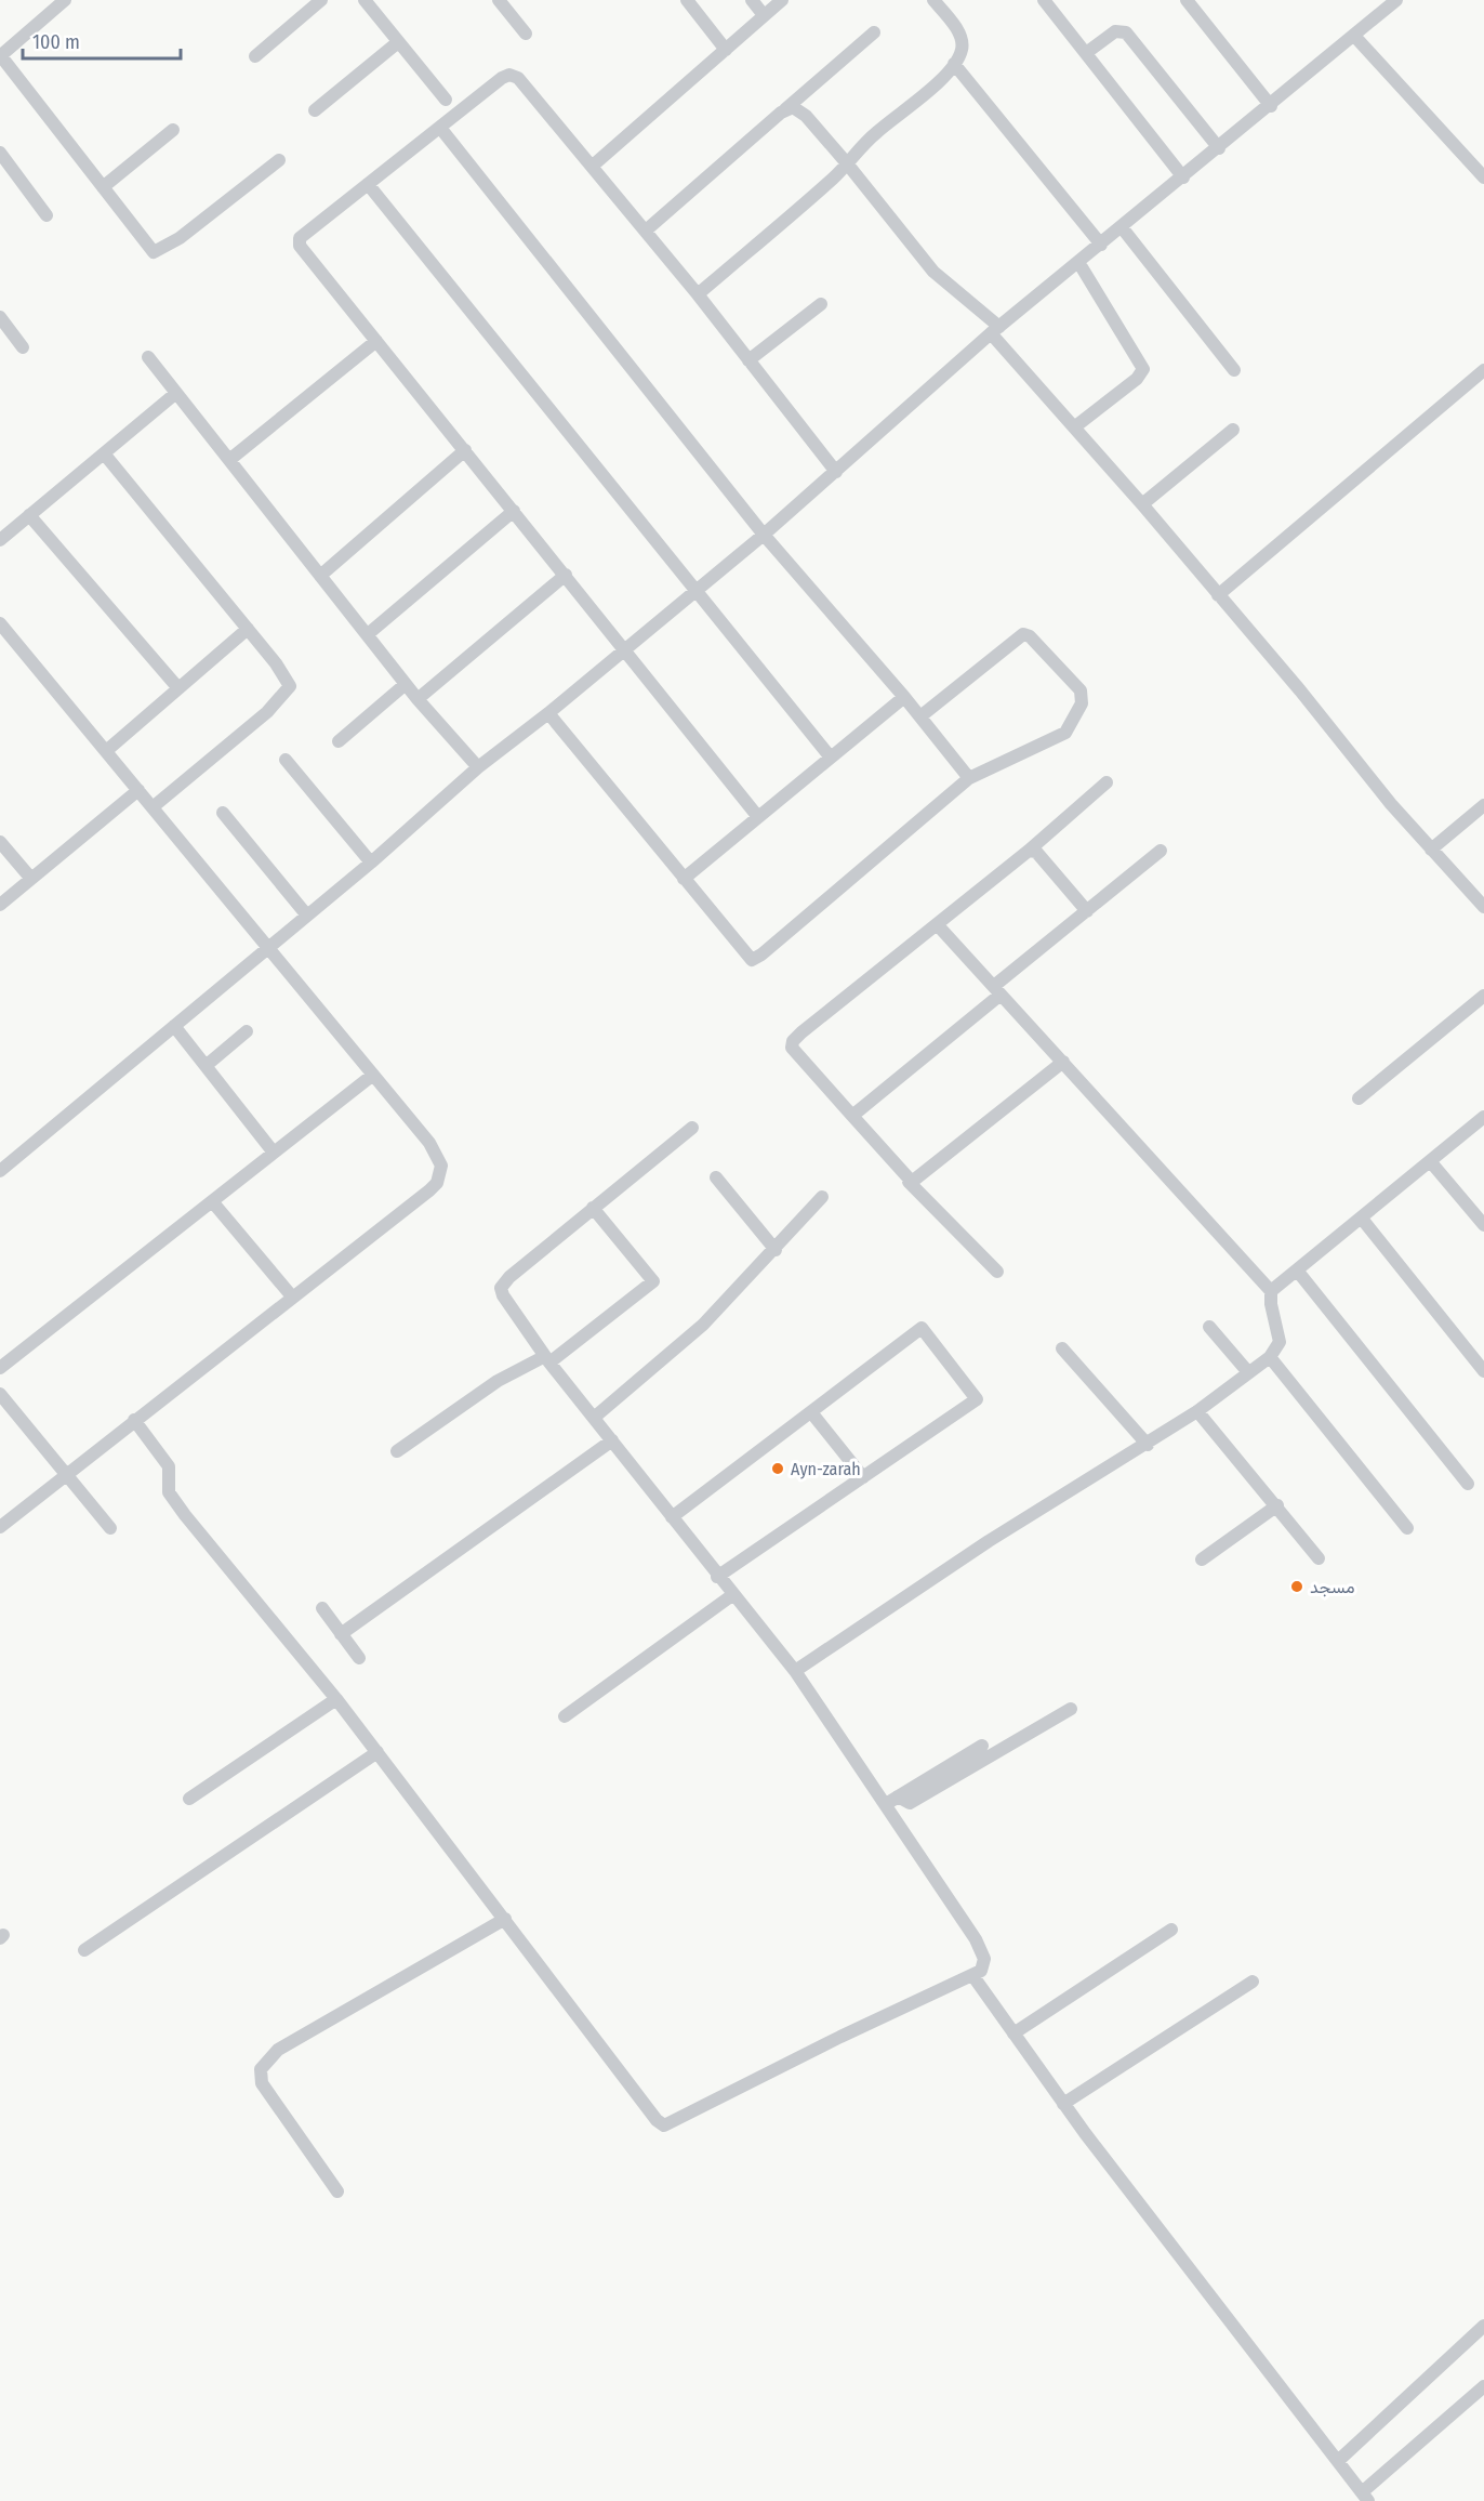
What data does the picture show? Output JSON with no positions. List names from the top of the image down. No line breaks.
{"places":["Ayn-zarah","مسجد"],"scale_bar":"100 m"}
